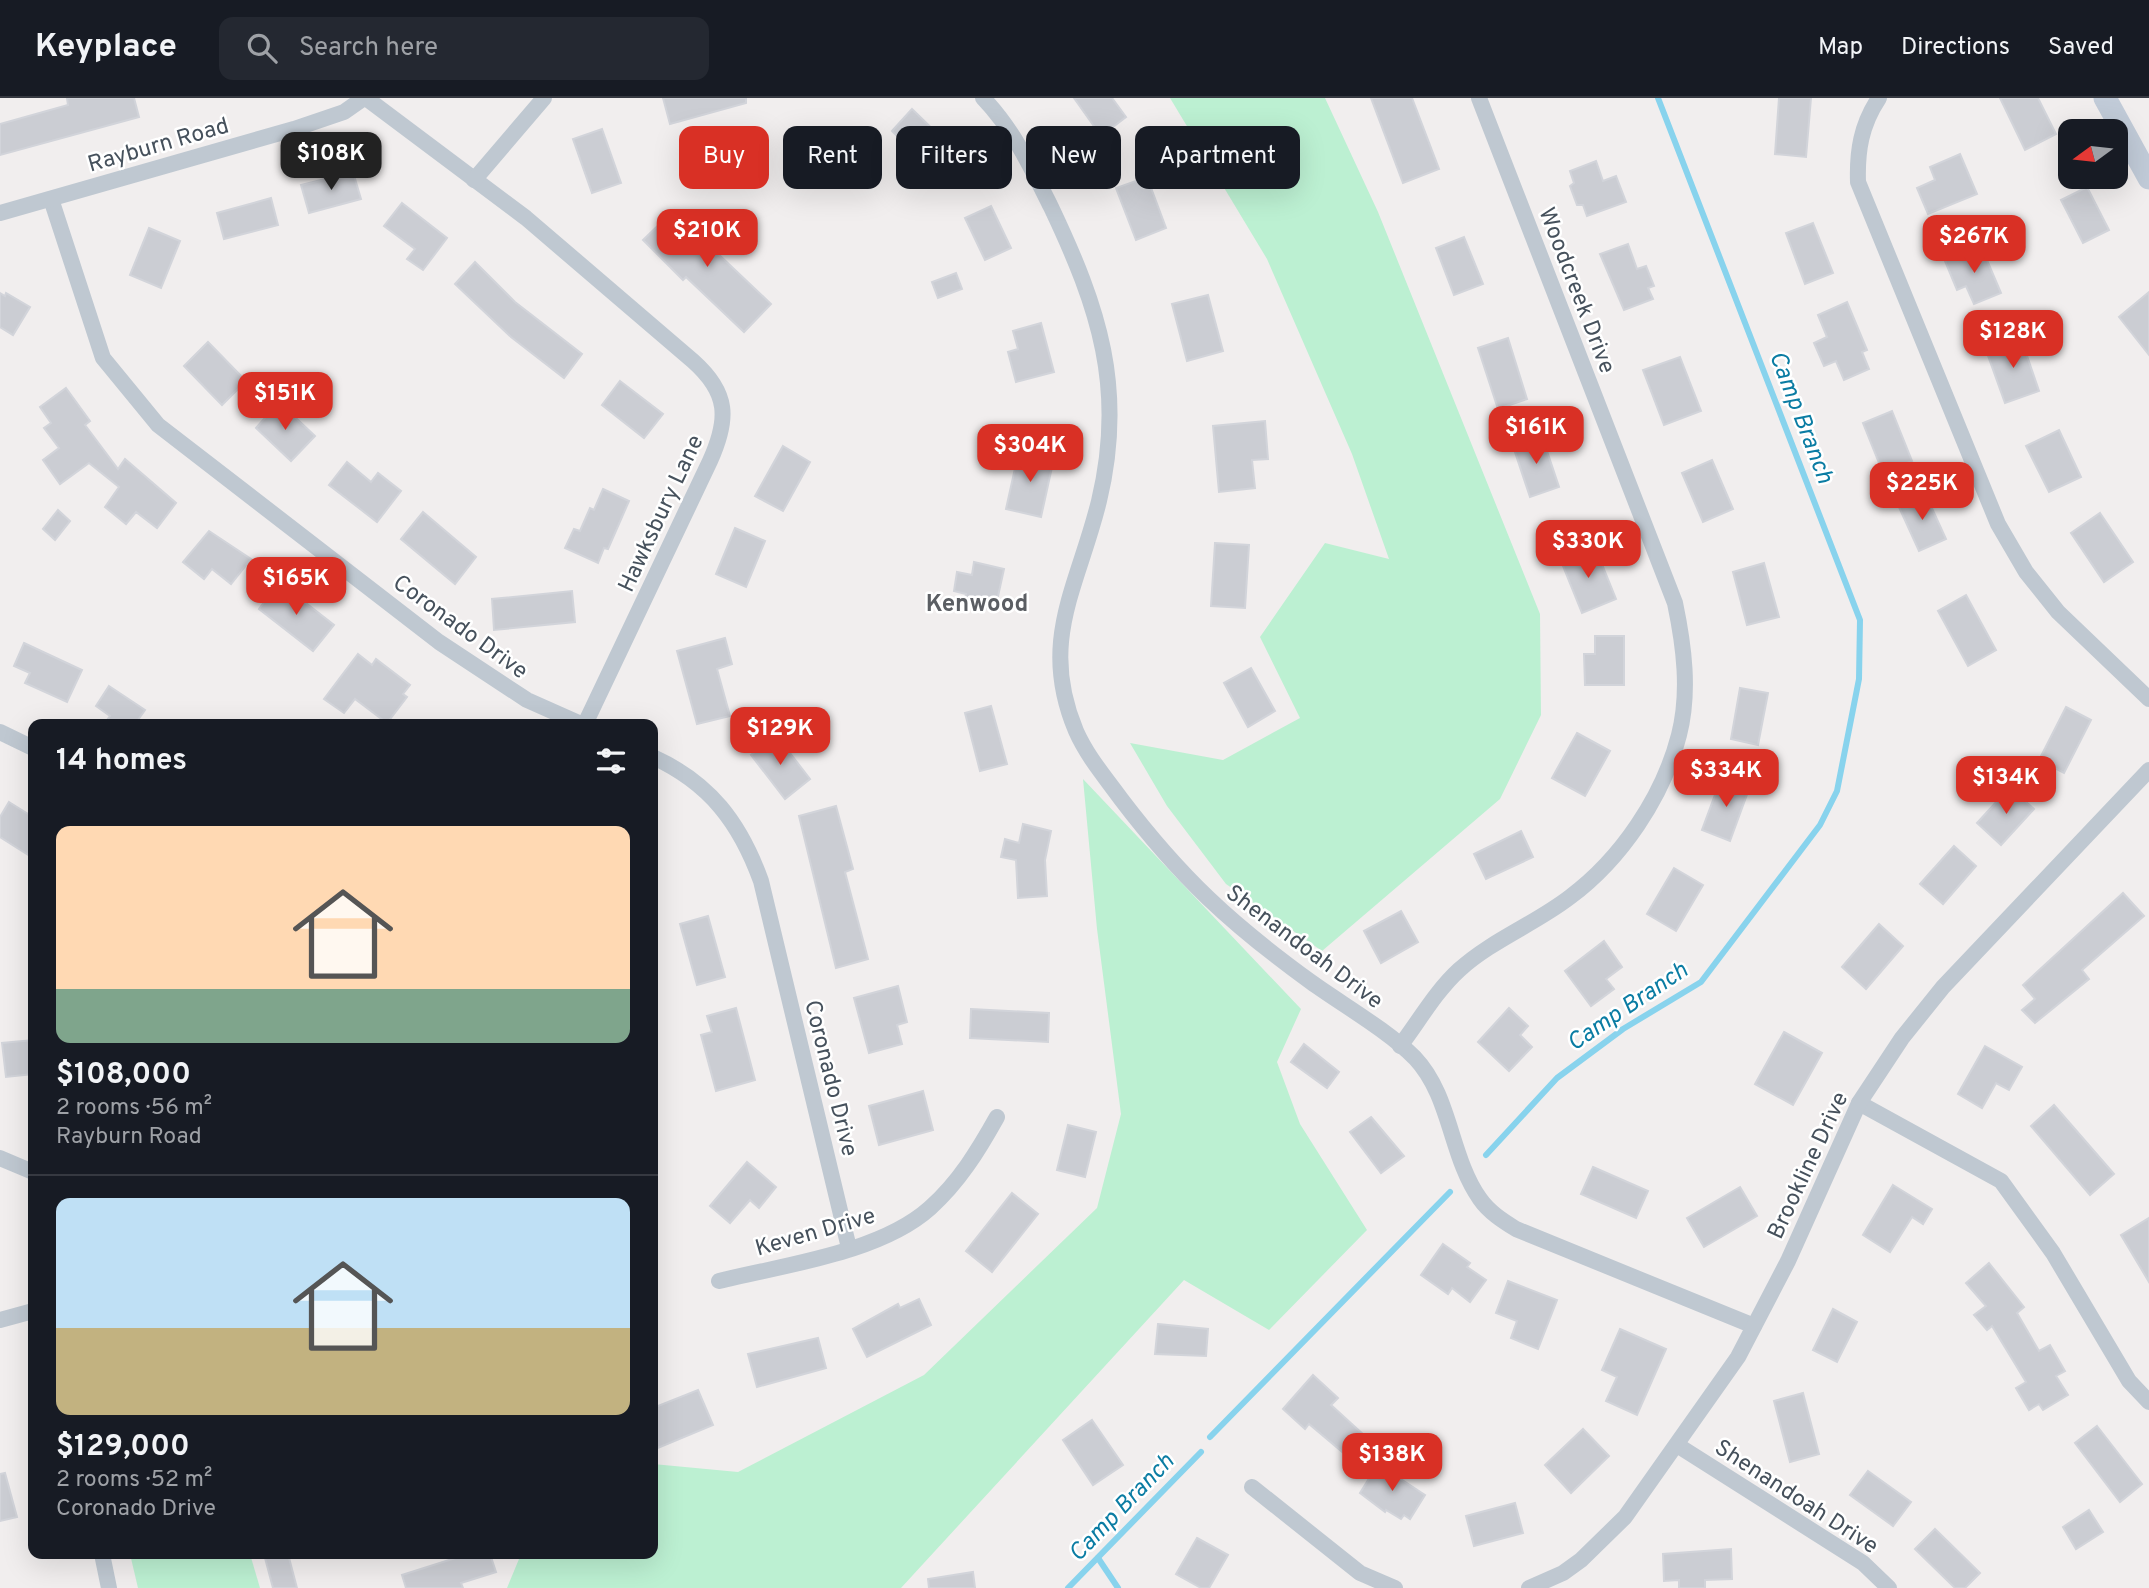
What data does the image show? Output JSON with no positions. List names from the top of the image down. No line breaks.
{"streets":{"street":["Rayburn Road","Woodcreek Drive","Hawksbury Lane","Coronado Drive","Shenandoah Drive","Brookline Drive","Keven Drive"]},"crossings":[["Rayburn Road","Hawksbury Lane"],["Rayburn Road","Coronado Drive"],["Woodcreek Drive","Shenandoah Drive"],["Coronado Drive","Keven Drive"],["Shenandoah Drive","Brookline Drive"]],"districts":["Kenwood"],"water":["Camp Branch"],"north":"left","page":{"header":"Keyplace","search":"Search here","nav":["Map","Directions","Saved"],"chip":["Buy","Rent","Filters","New","Apartment"],"price":["$108K","$210K","$267K","$128K","$151K","$161K","$304K","$225K","$330K","$165K","$129K","$334K","$134K","$138K"],"heading":"14 homes","list":[{"name":"$108,000","note":"2 rooms · 56 m² · Rayburn Road"},{"name":"$129,000","note":"2 rooms · 52 m² · Coronado Drive"}]}}
